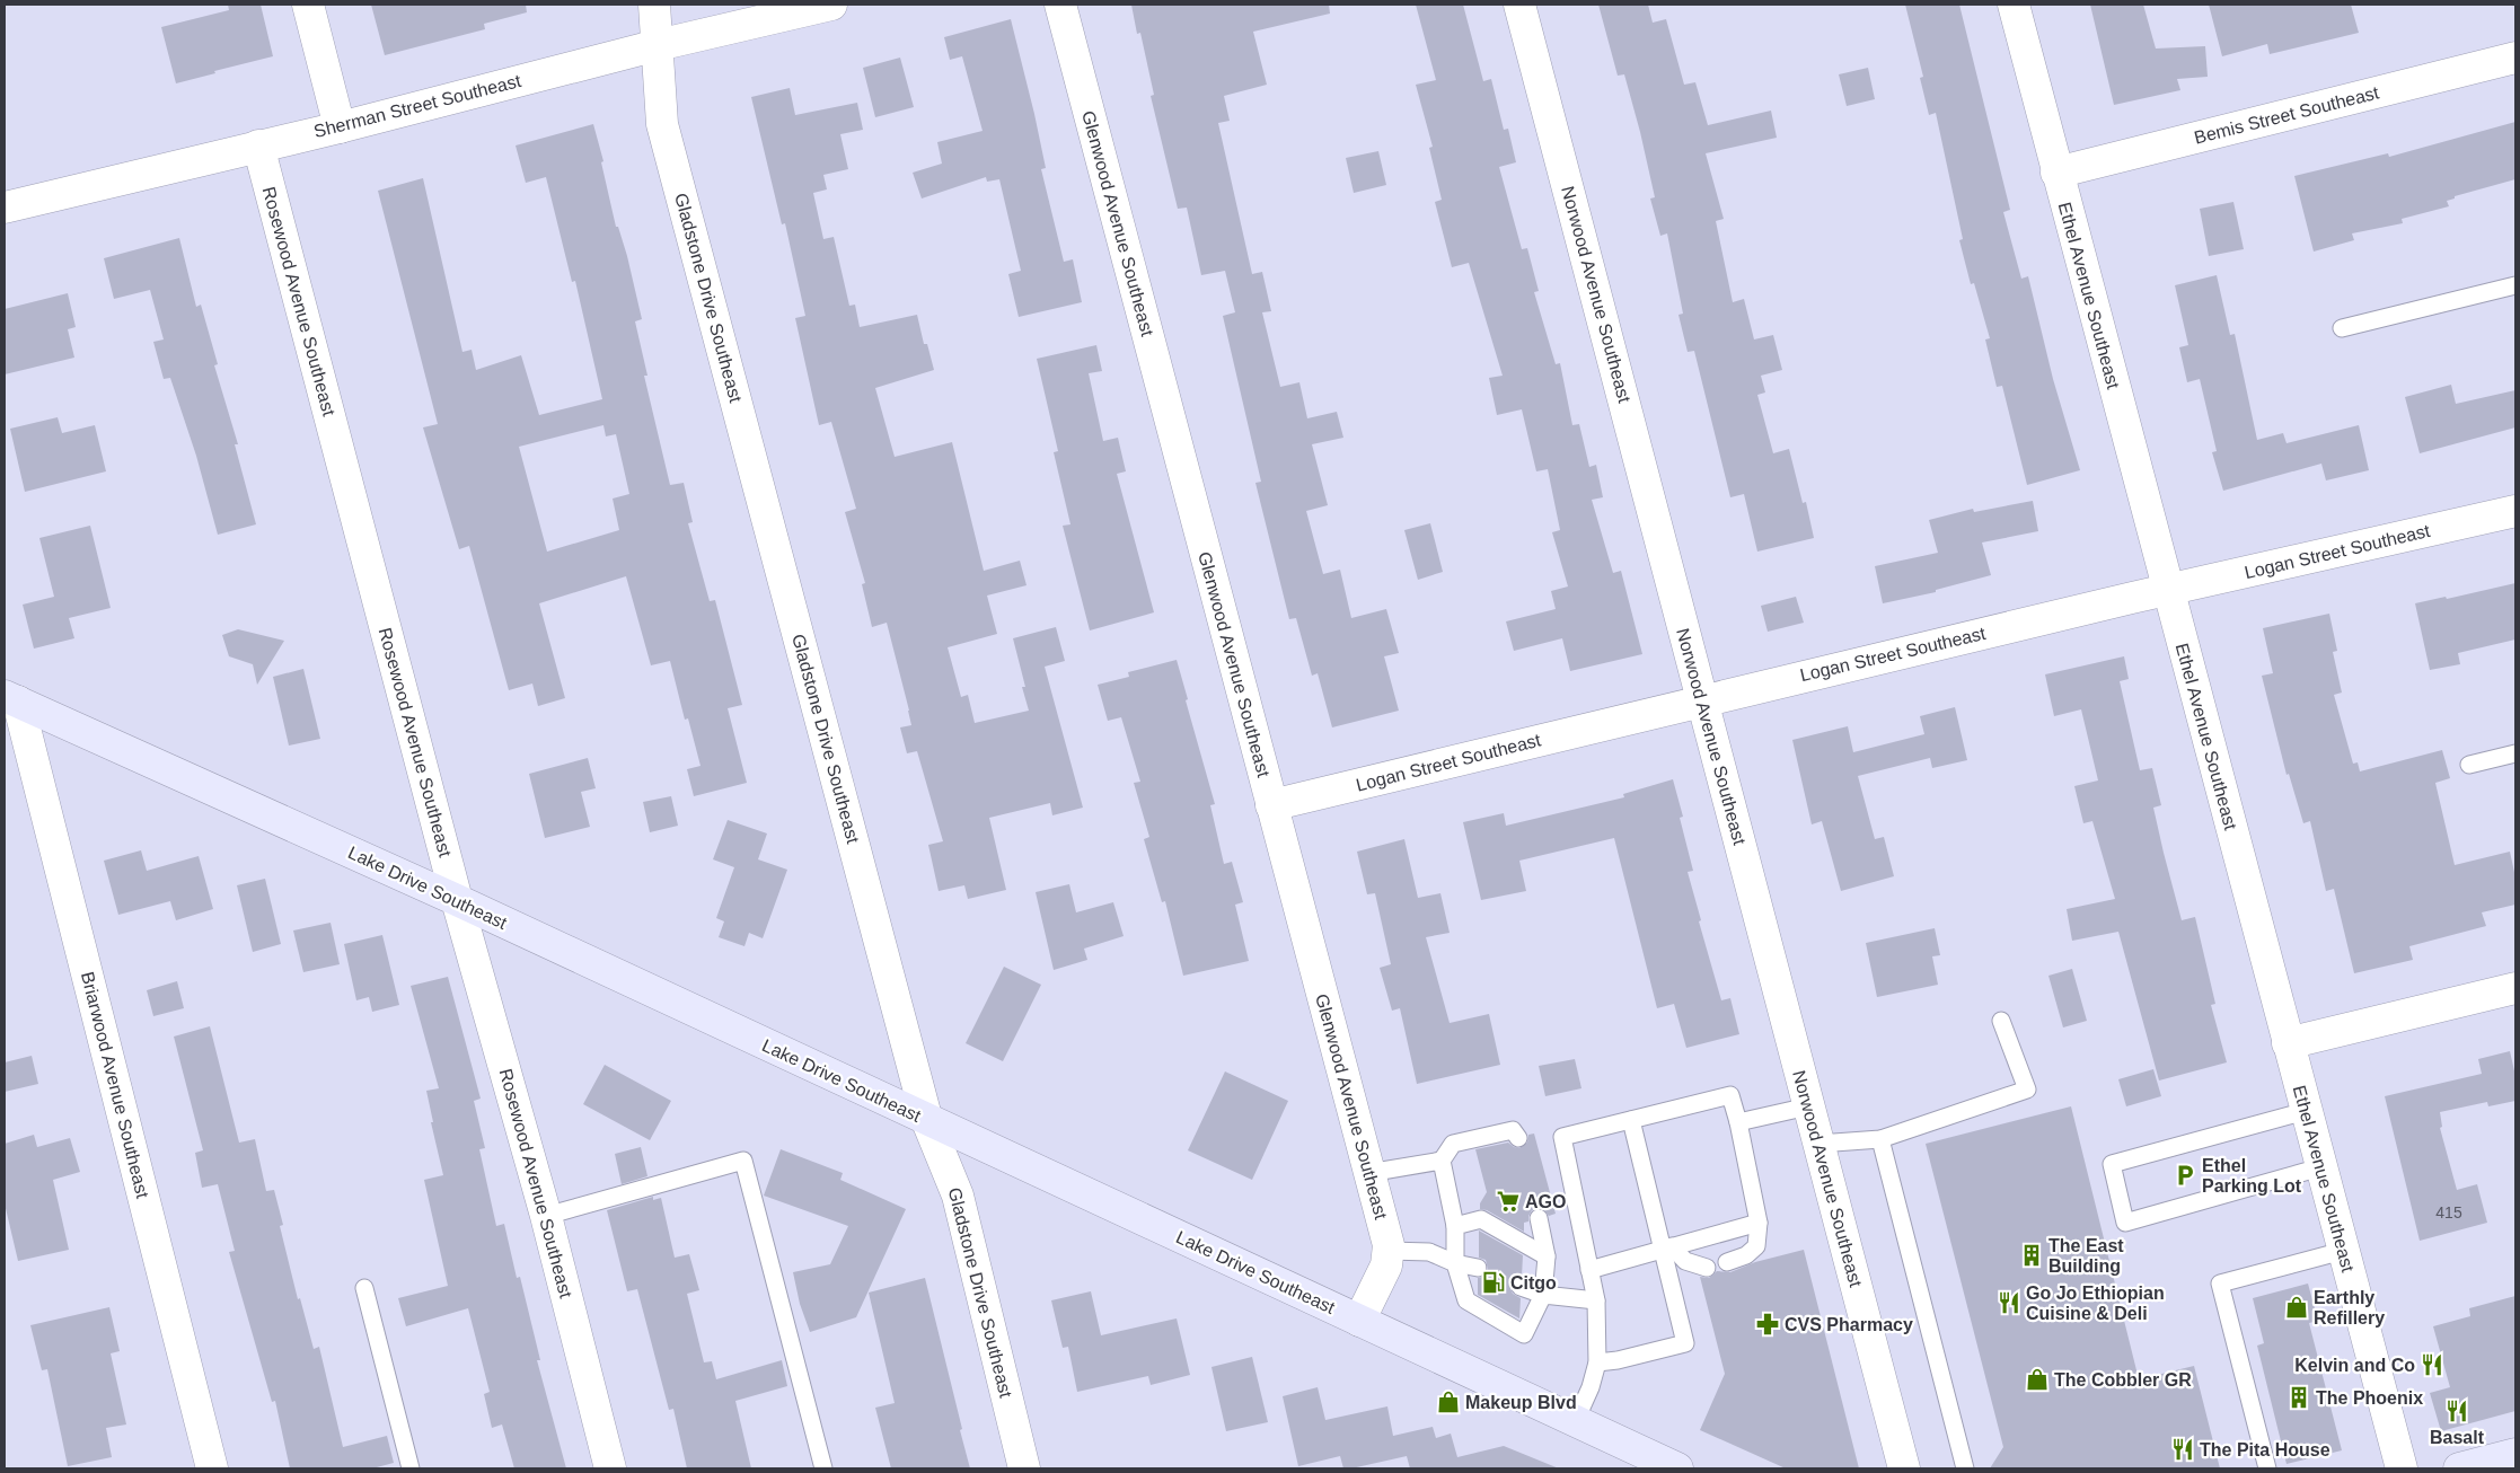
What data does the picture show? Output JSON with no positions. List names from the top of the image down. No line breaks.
{"streets":{"main road":["Lake Drive Southeast"],"street":["Sherman Street Southeast","Bemis Street Southeast","Glenwood Avenue Southeast","Norwood Avenue Southeast","Ethel Avenue Southeast","Gladstone Drive Southeast","Rosewood Avenue Southeast","Logan Street Southeast","Briarwood Avenue Southeast"]},"crossings":[["Sherman Street Southeast","Gladstone Drive Southeast"],["Sherman Street Southeast","Rosewood Avenue Southeast"],["Bemis Street Southeast","Ethel Avenue Southeast"],["Glenwood Avenue Southeast","Logan Street Southeast"],["Norwood Avenue Southeast","Logan Street Southeast"],["Ethel Avenue Southeast","Logan Street Southeast"],["Gladstone Drive Southeast","Lake Drive Southeast"],["Rosewood Avenue Southeast","Lake Drive Southeast"],["Lake Drive Southeast","Briarwood Avenue Southeast"]],"places":{"parking":["Ethel Parking Lot"],"supermarket":["AGO"],"building":["The East Building","The Phoenix"],"fuel station":["Citgo"],"restaurant":["Go Jo Ethiopian Cuisine & Deli","Kelvin and Co","Basalt","The Pita House"],"shop":["Earthly Refillery","The Cobbler GR","Makeup Blvd"],"pharmacy":["CVS Pharmacy"]},"house_numbers":["415"]}
